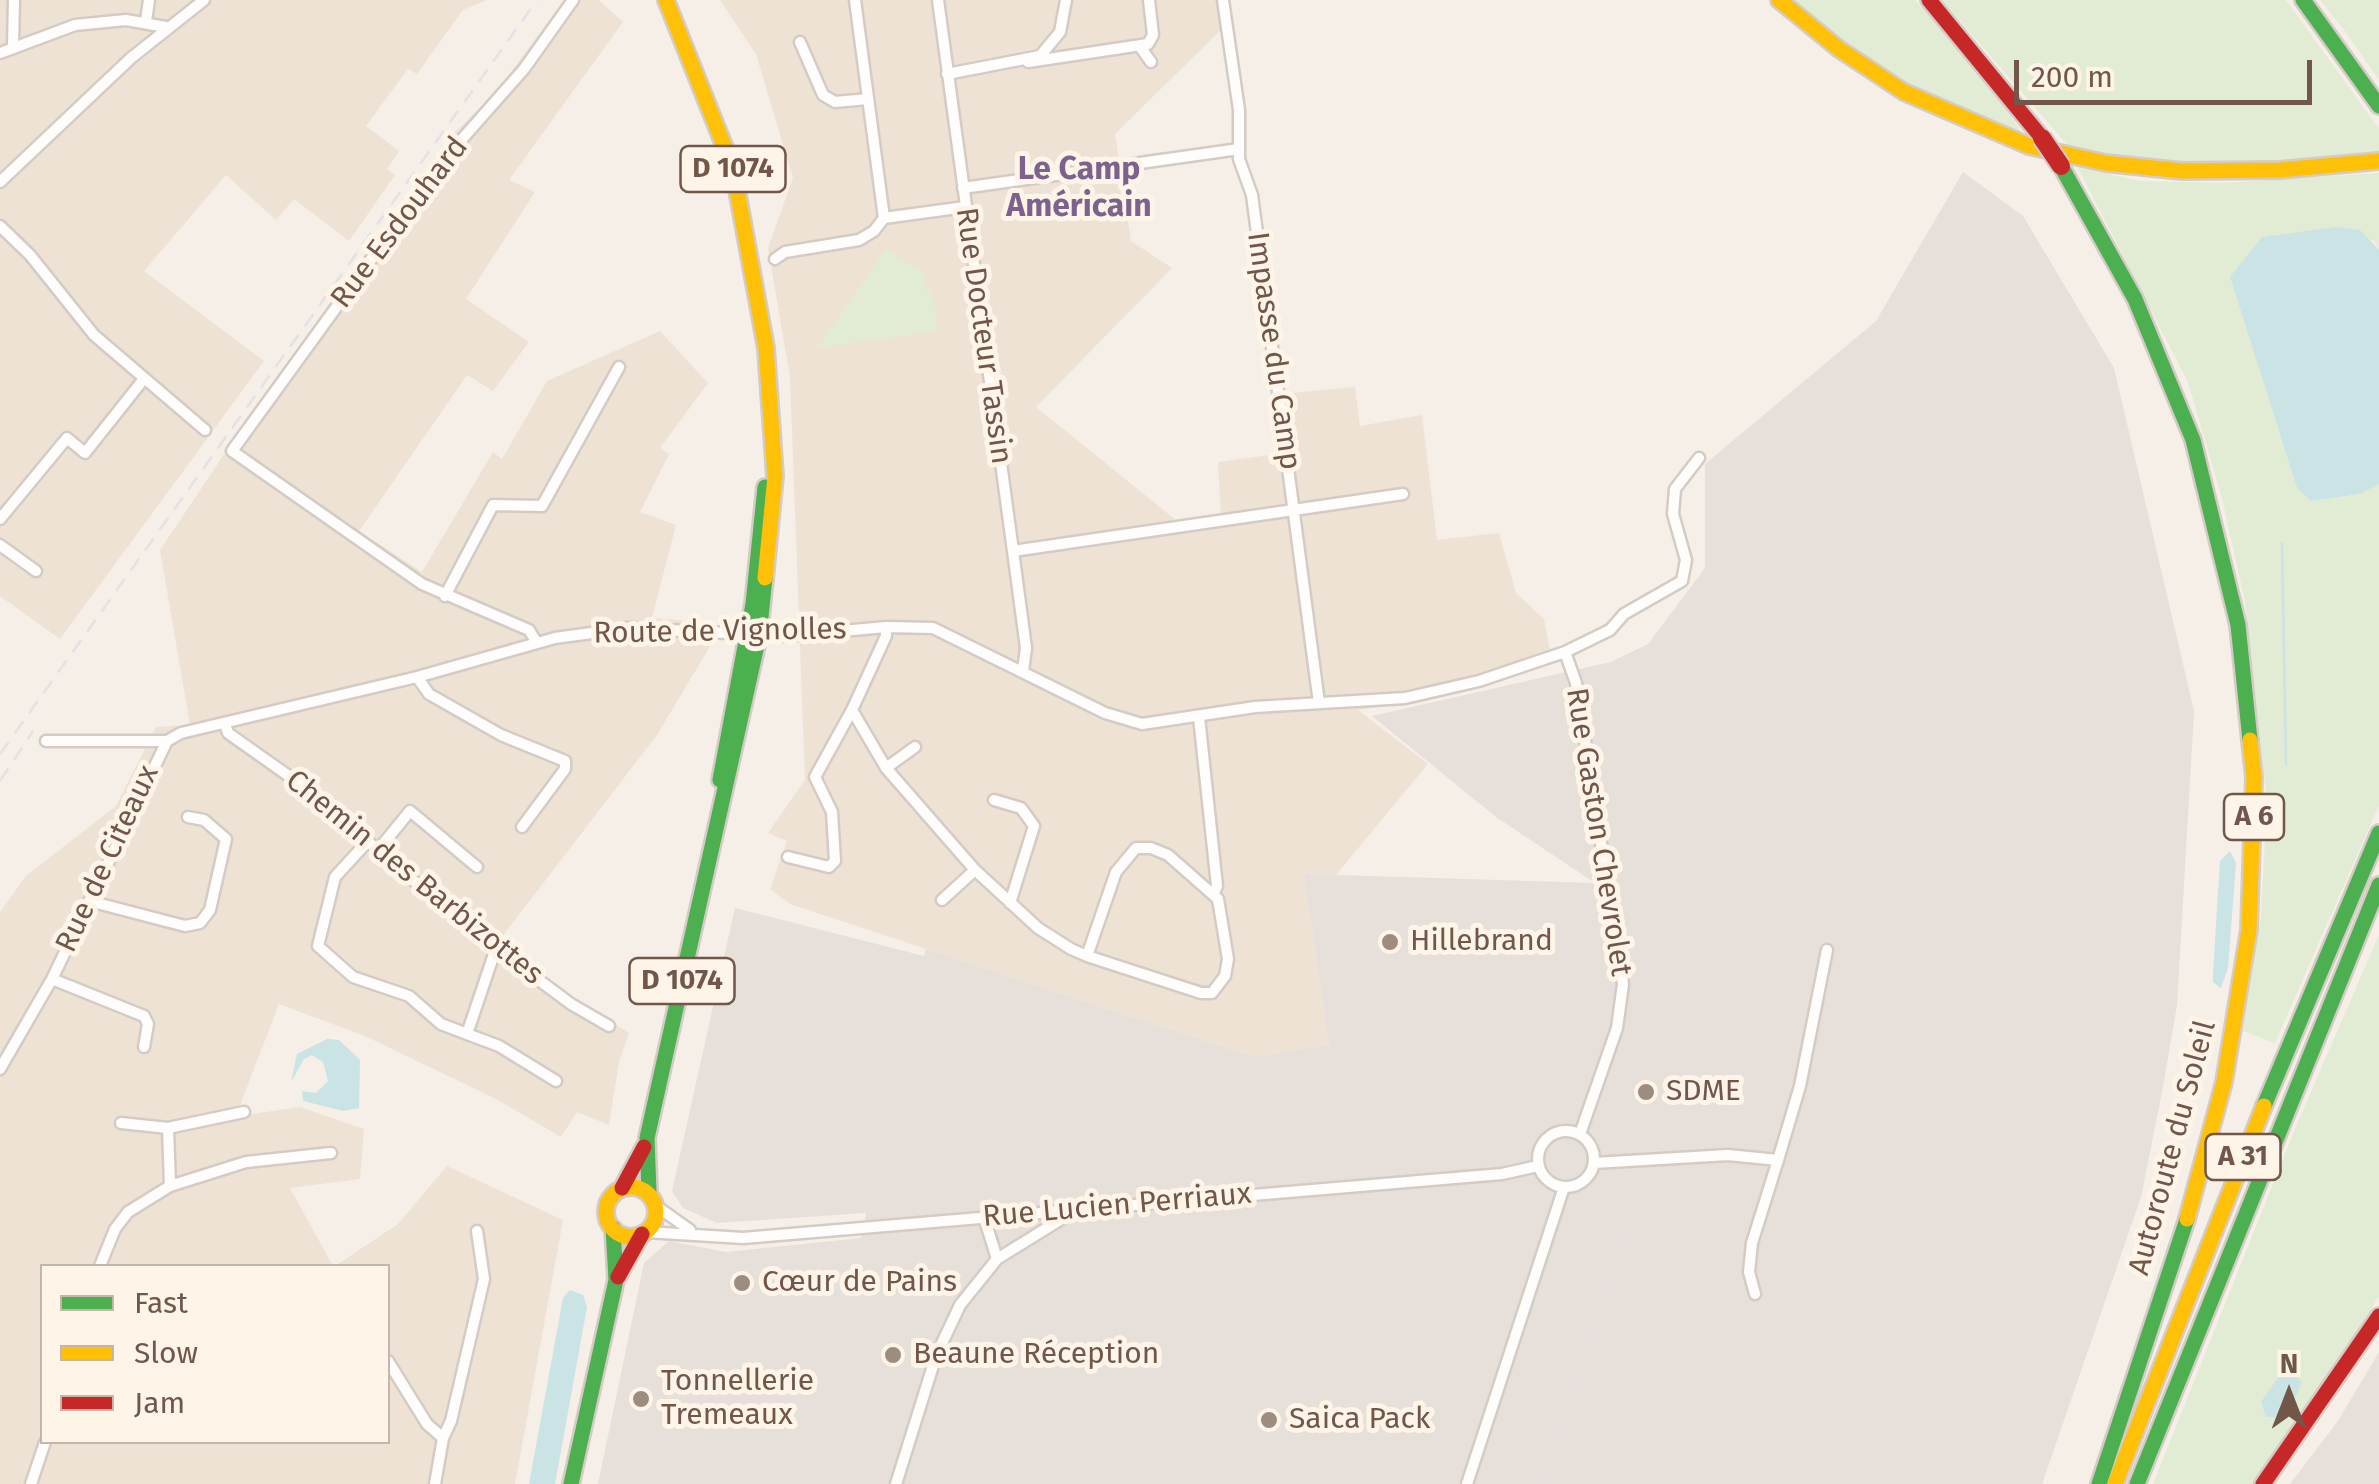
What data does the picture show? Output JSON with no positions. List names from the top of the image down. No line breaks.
{"streets":{"main road":["D 1074","A 6","Autoroute du Soleil","A 31"],"street":["Rue Esdouhard","Rue Docteur Tassin","Impasse du Camp","Route de Vignolles","Rue Gaston Chevrolet","Rue de Citeaux","Chemin des Barbizottes","Rue Lucien Perriaux"]},"crossings":[["D 1074","Route de Vignolles"],["D 1074","Rue Lucien Perriaux"],["Rue Docteur Tassin","Route de Vignolles"],["Impasse du Camp","Route de Vignolles"],["Route de Vignolles","Rue Gaston Chevrolet"],["Route de Vignolles","Rue de Citeaux"],["Route de Vignolles","Chemin des Barbizottes"],["Rue Gaston Chevrolet","Rue Lucien Perriaux"]],"districts":["Le Camp Américain"],"places":["Hillebrand","SDME","Cœur de Pains","Beaune Réception","Tonnellerie Tremeaux","Saica Pack"],"legend":["Fast","Slow","Jam"],"scale_bar":"200 m","north":"top"}
